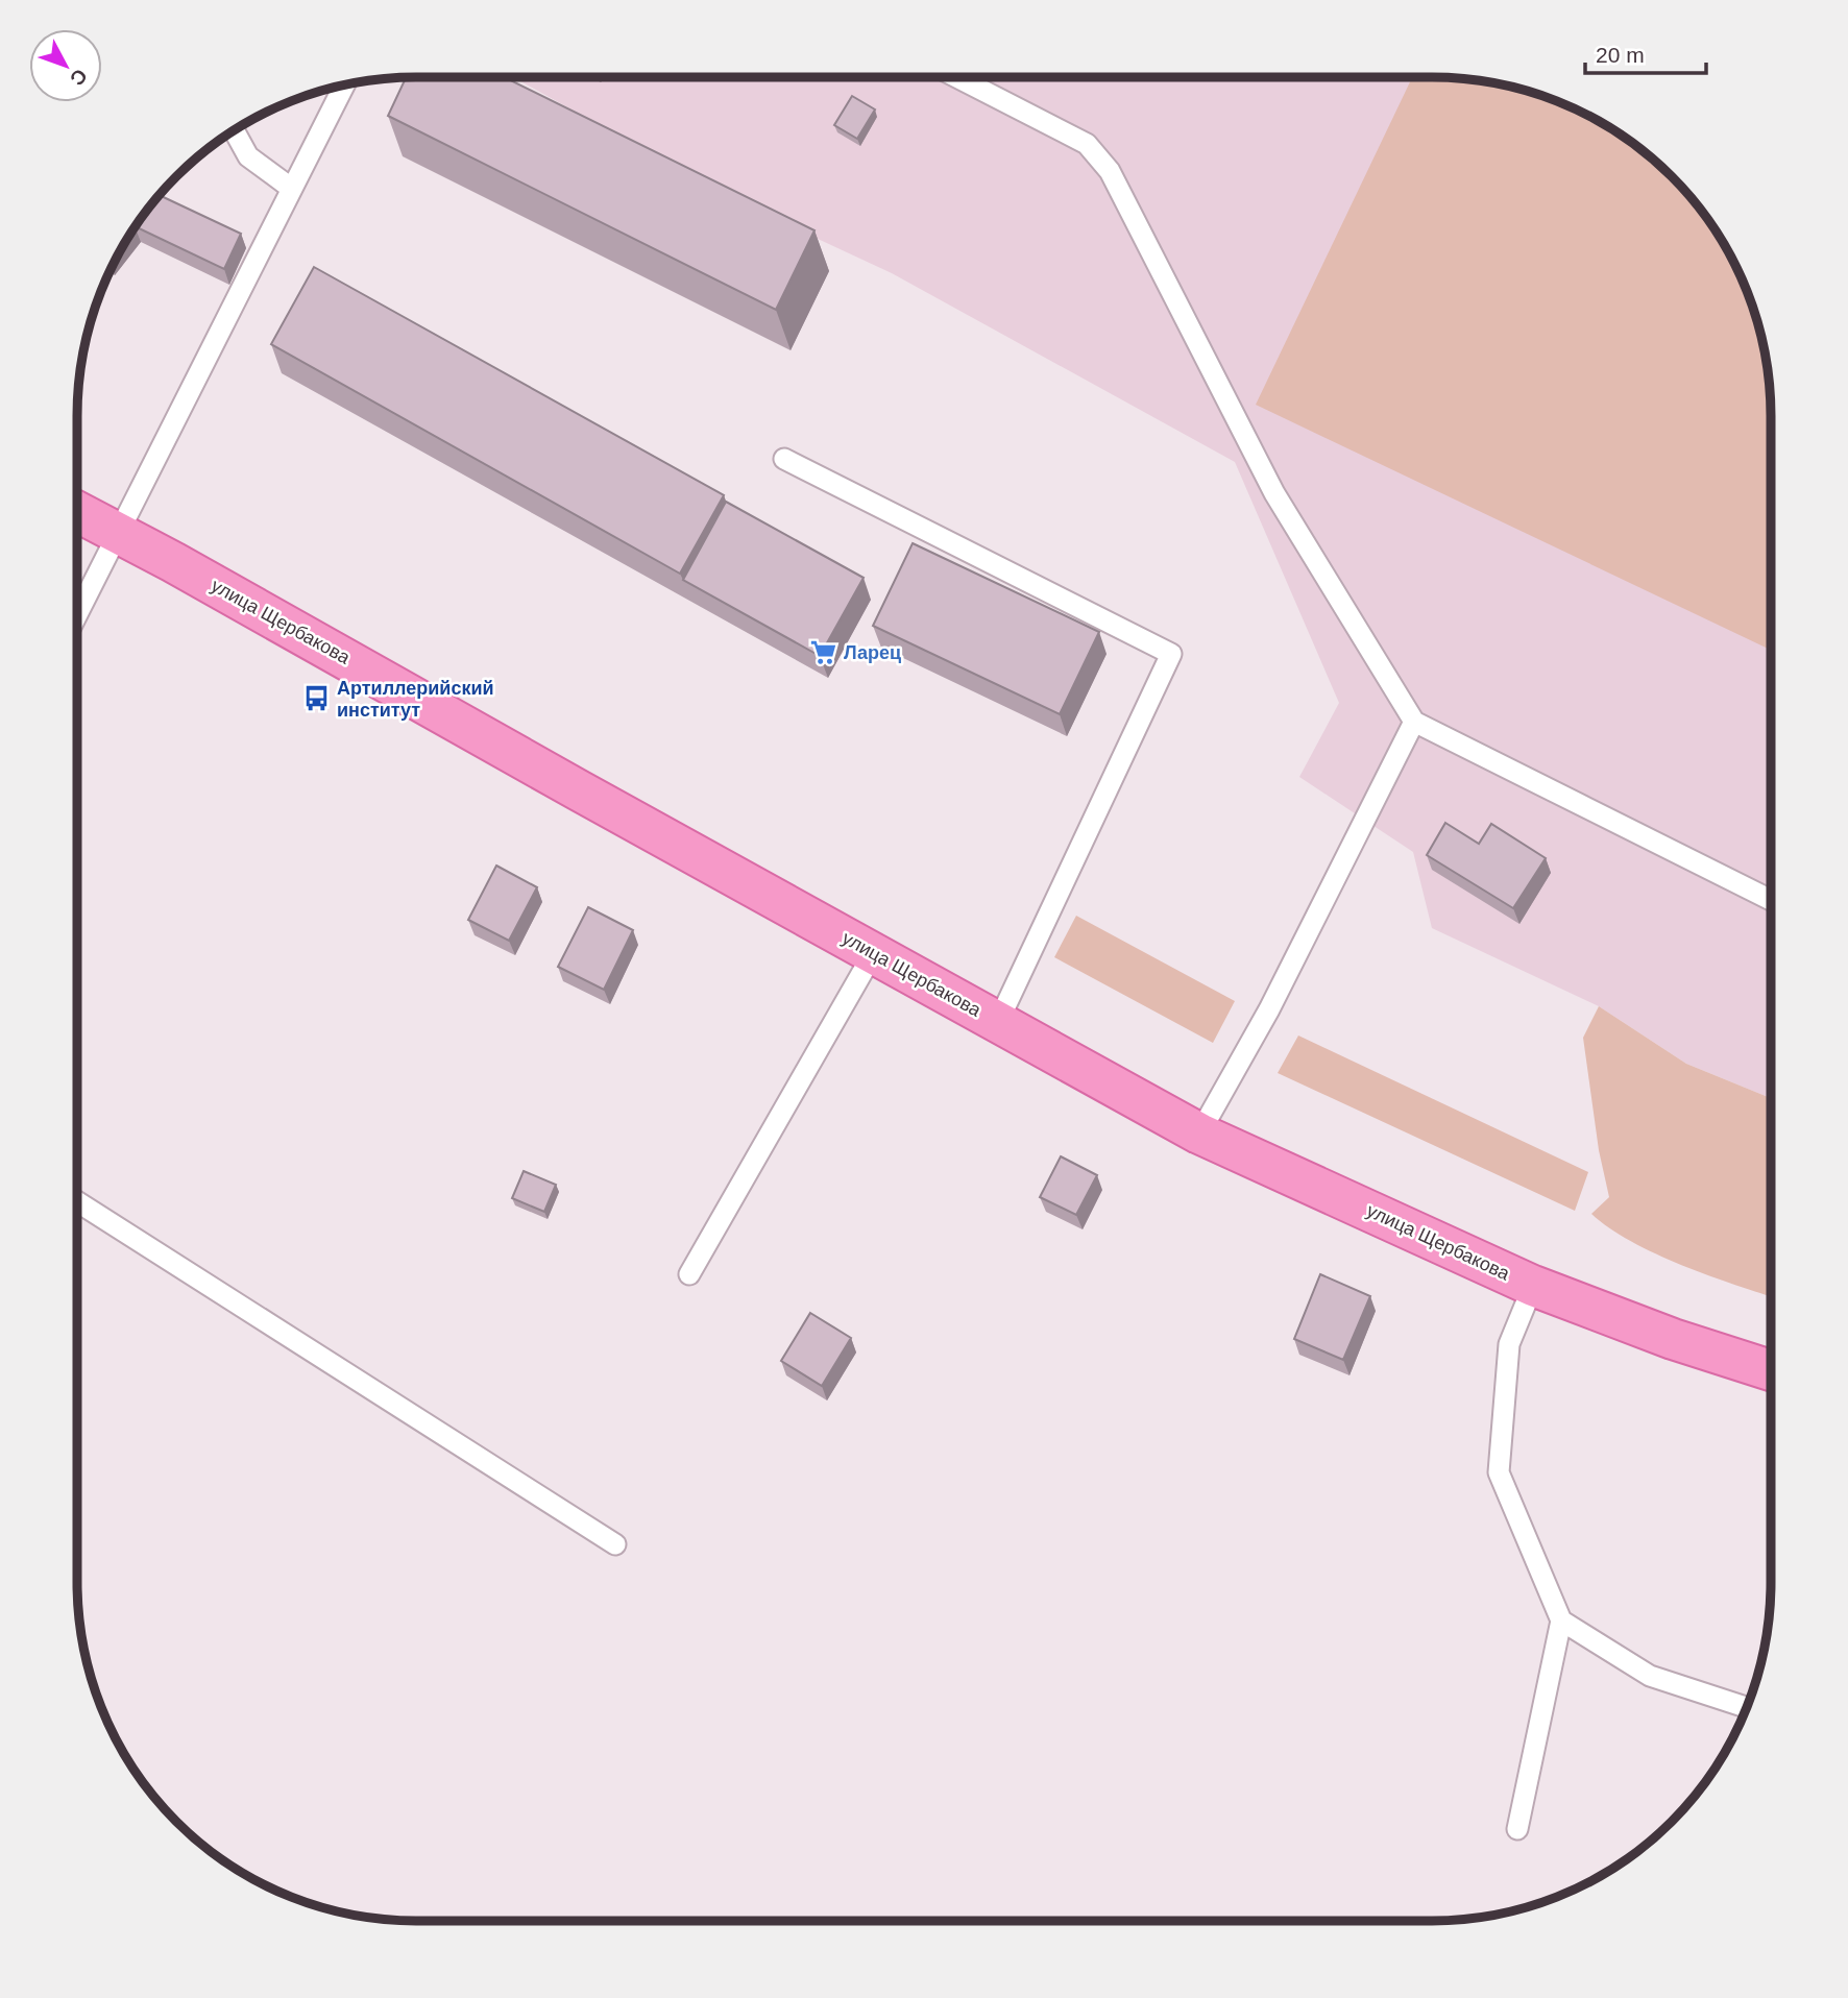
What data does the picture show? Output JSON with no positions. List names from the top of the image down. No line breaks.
{"streets":{"main road":["улица Щербакова"]},"places":{"supermarket":["Ларец"],"bus stop":["Артиллерийский институт"]},"scale_bar":"20 m","north":"bottom right"}
